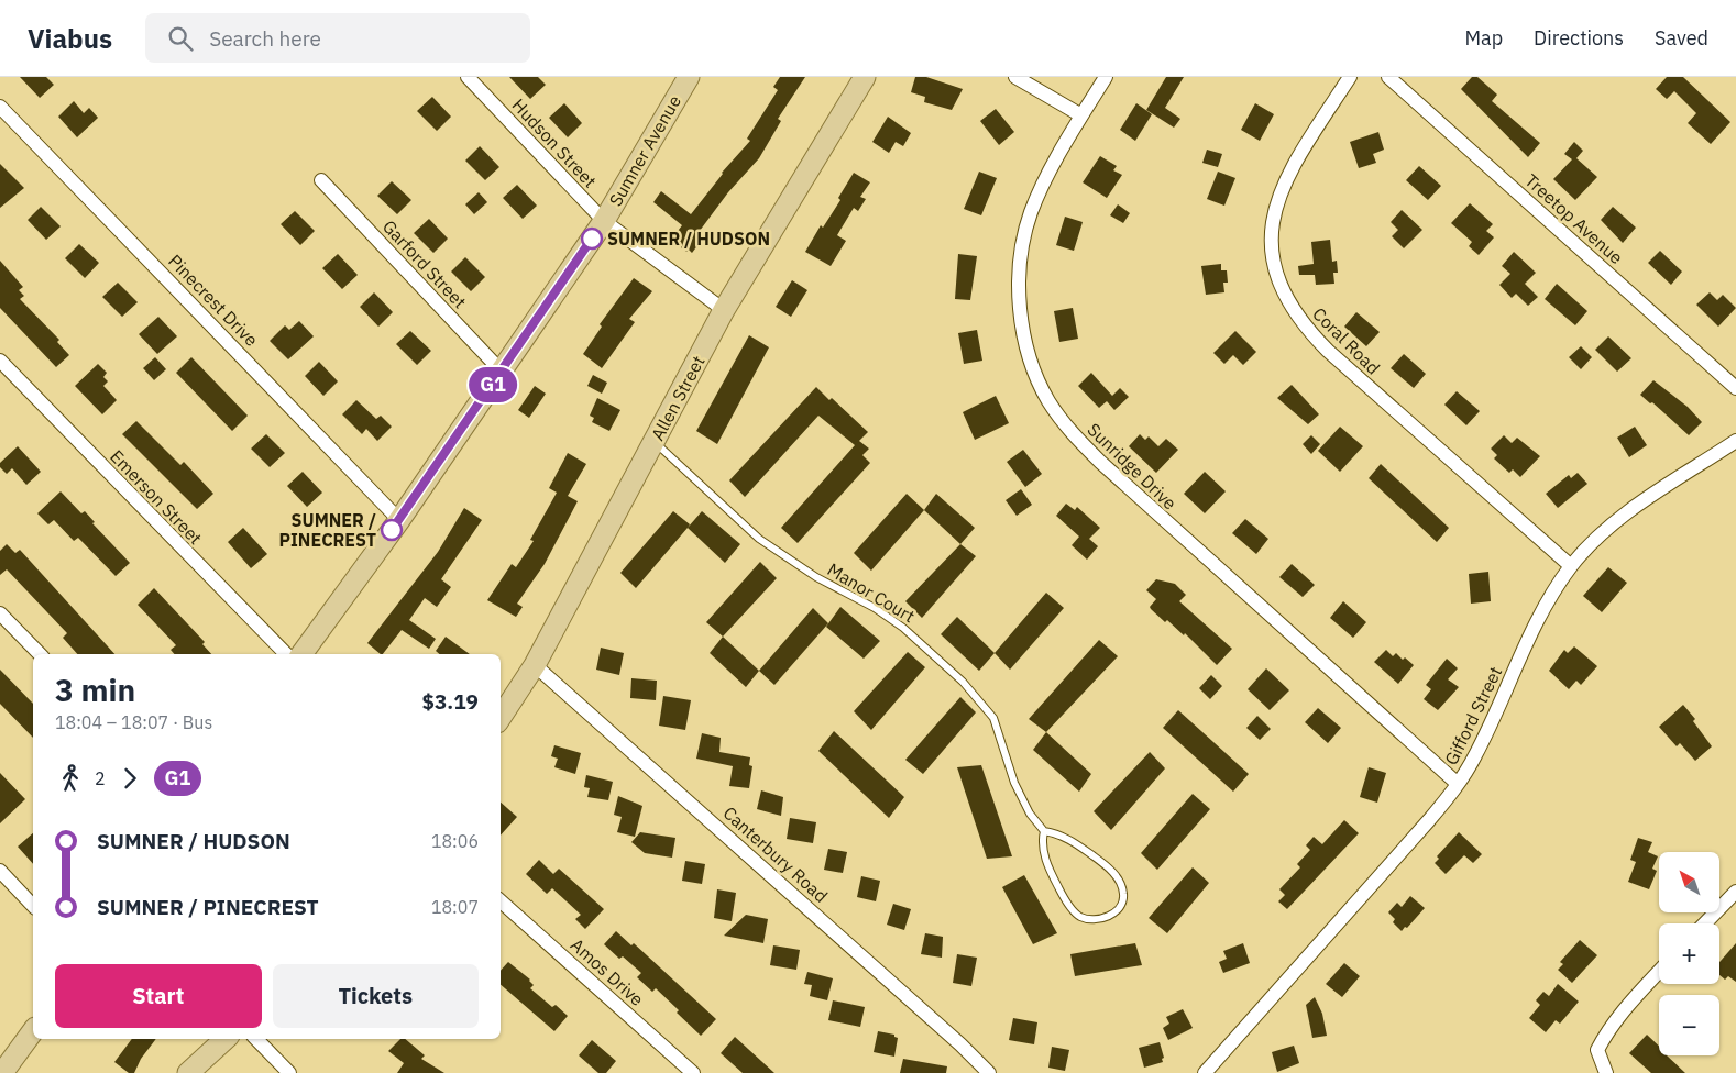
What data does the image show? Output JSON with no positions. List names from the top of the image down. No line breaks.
{"streets":{"main road":["Sumner Avenue","Allen Street"],"street":["Hudson Street","Treetop Avenue","Garford Street","Pinecrest Drive","Coral Road","Sunridge Drive","Emerson Street","Gifford Street","Canterbury Road","Amos Drive"],"lane":["Manor Court"]},"crossings":[["Hudson Street","Sumner Avenue"],["Hudson Street","Allen Street"],["Sumner Avenue","Garford Street"],["Sumner Avenue","Pinecrest Drive"],["Coral Road","Gifford Street"],["Allen Street","Manor Court"],["Allen Street","Canterbury Road"],["Sunridge Drive","Gifford Street"]],"places":["SUMNER / HUDSON","SUMNER / PINECREST"],"lines":["bus line G1"],"north":"top left","page":{"header":"Viabus","search":"Search here","nav":["Map","Directions","Saved"],"on_map":"G1","heading":["3 min","18:04 – 18:07 · Bus","$3.19"],"legs":["2","G1"],"list":[{"name":"SUMNER / HUDSON","value":"18:06"},{"name":"SUMNER / PINECREST","value":"18:07"}],"map_buttons":["+","−"],"buttons":["Start","Tickets"]}}
